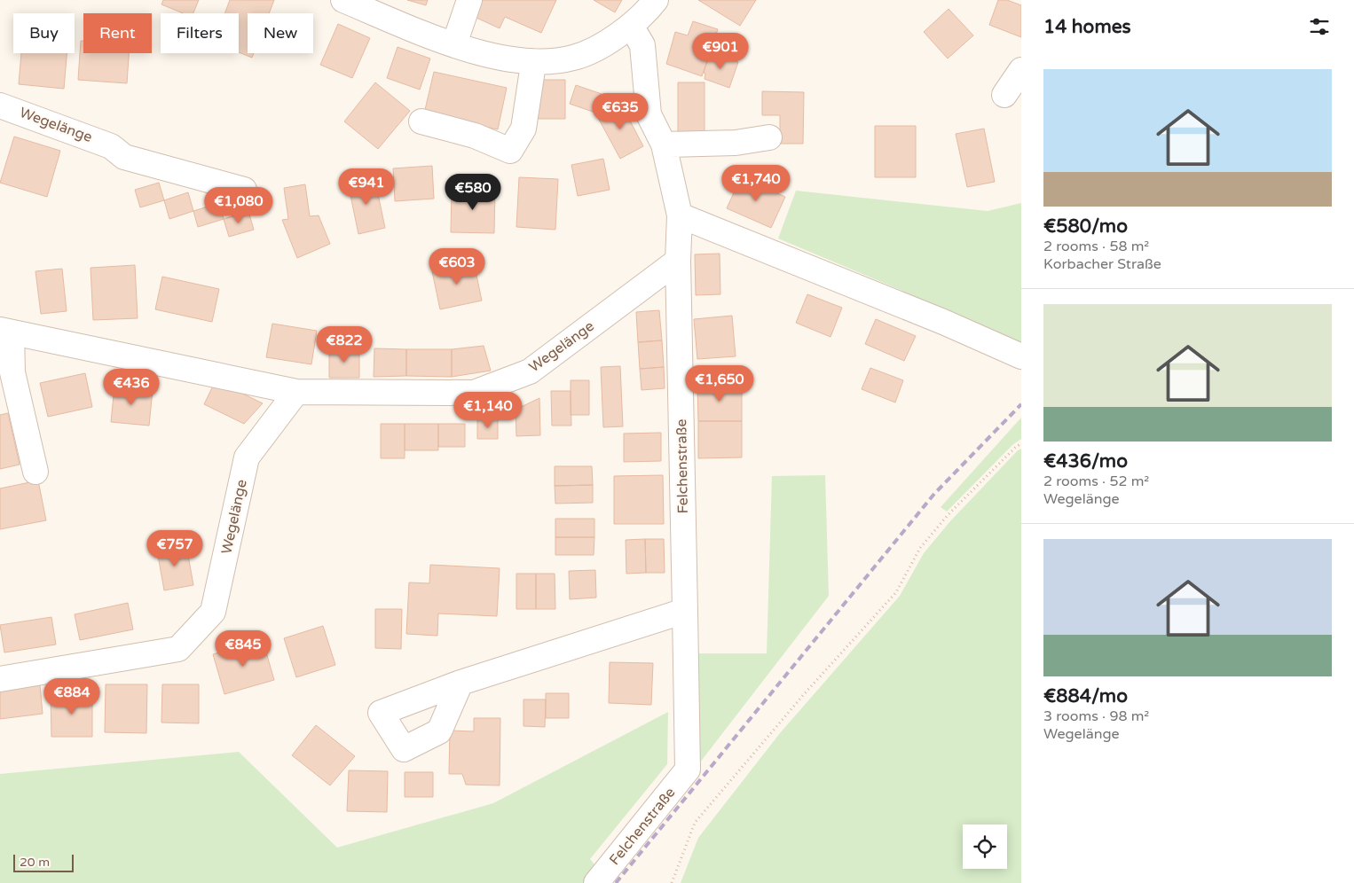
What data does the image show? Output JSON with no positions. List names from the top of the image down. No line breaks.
{"streets":{"street":["Wegelänge","Felchenstraße"]},"crossings":[["Wegelänge","Felchenstraße"]],"scale_bar":"20 m","page":{"heading":"14 homes","chip":["Buy","Rent","Filters","New"],"price":["€901","€635","€1,740","€941","€580","€1,080","€603","€822","€1,650","€436","€1,140","€757","€845","€884"],"list":[{"name":"€580/mo","note":"2 rooms · 58 m² · Korbacher Straße"},{"name":"€436/mo","note":"2 rooms · 52 m² · Wegelänge"},{"name":"€884/mo","note":"3 rooms · 98 m² · Wegelänge"}],"scale":"20 m"}}
